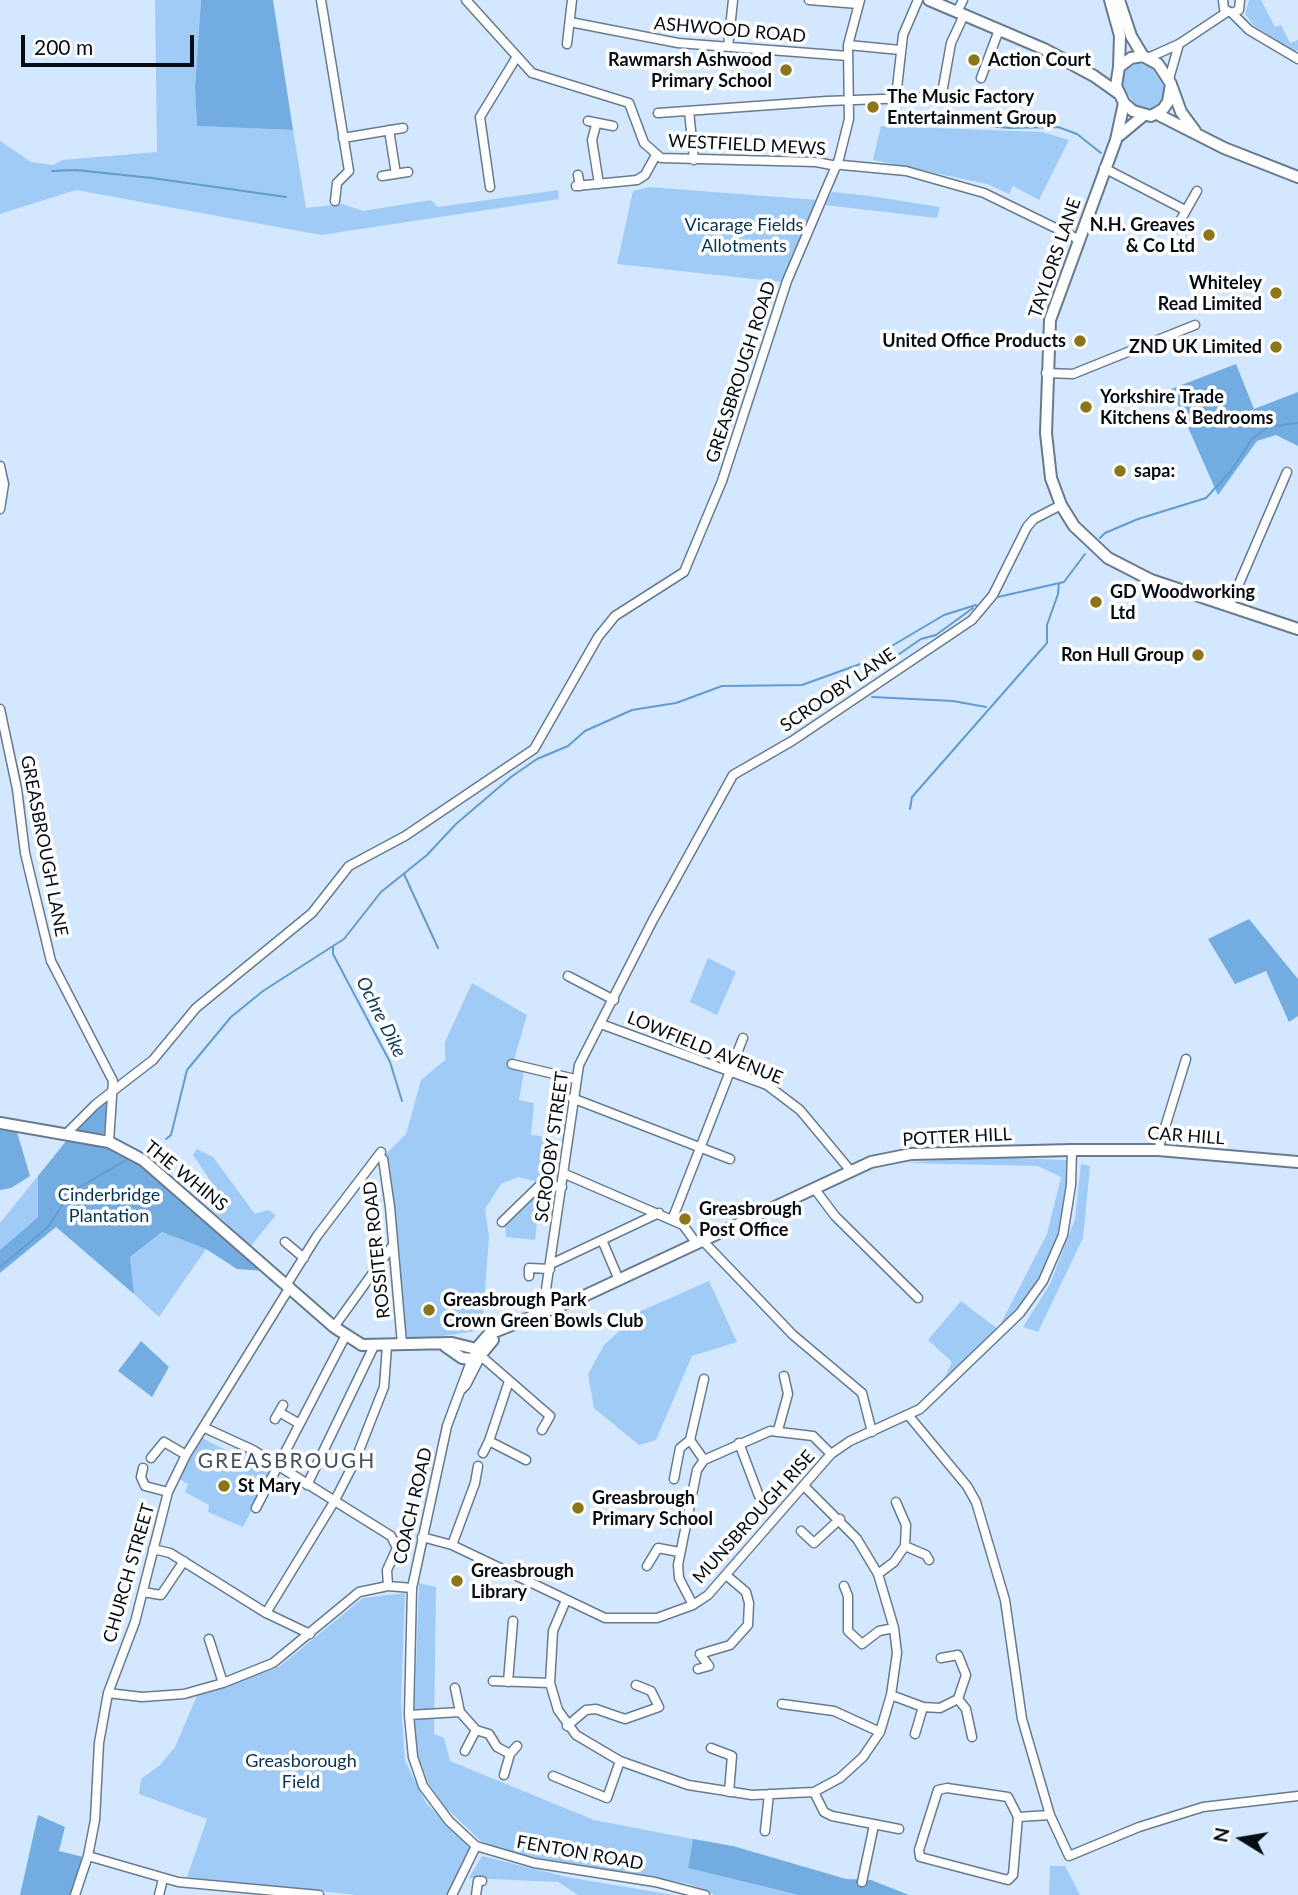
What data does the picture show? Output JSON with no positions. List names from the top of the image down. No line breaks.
{"streets":{"main road":["TAYLORS LANE","CAR HILL","POTTER HILL","THE WHINS"],"street":["ASHWOOD ROAD","WESTFIELD MEWS","GREASBROUGH ROAD","SCROOBY LANE","GREASBROUGH LANE","LOWFIELD AVENUE","SCROOBY STREET","ROSSITER ROAD","COACH ROAD","MUNSBROUGH RISE","CHURCH STREET","FENTON ROAD"]},"crossings":[["ASHWOOD ROAD","GREASBROUGH ROAD"],["WESTFIELD MEWS","TAYLORS LANE"],["WESTFIELD MEWS","GREASBROUGH ROAD"],["TAYLORS LANE","SCROOBY LANE"],["GREASBROUGH ROAD","GREASBROUGH LANE"],["GREASBROUGH ROAD","THE WHINS"],["SCROOBY LANE","SCROOBY STREET"],["GREASBROUGH LANE","THE WHINS"],["LOWFIELD AVENUE","POTTER HILL"],["LOWFIELD AVENUE","SCROOBY STREET"],["CAR HILL","POTTER HILL"],["CAR HILL","MUNSBROUGH RISE"],["POTTER HILL","SCROOBY STREET"],["POTTER HILL","COACH ROAD"],["POTTER HILL","MUNSBROUGH RISE"],["THE WHINS","CHURCH STREET"],["ROSSITER ROAD","CHURCH STREET"],["COACH ROAD","MUNSBROUGH RISE"],["COACH ROAD","CHURCH STREET"],["COACH ROAD","FENTON ROAD"]],"districts":["GREASBROUGH"],"water":["Ochre Dike"],"parks":["Vicarage Fields Allotments","Cinderbridge Plantation","Greasborough Field"],"places":["Action Court","Rawmarsh Ashwood Primary School","The Music Factory Entertainment Group","N.H. Greaves & Co Ltd","Whiteley Read Limited","United Office Products","ZND UK Limited","Yorkshire Trade Kitchens & Bedrooms","sapa:","GD Woodworking Ltd","Ron Hull Group","Greasbrough Post Office","Greasbrough Park Crown Green Bowls Club","St Mary","Greasbrough Primary School","Greasbrough Library"],"scale_bar":"200 m","north":"left"}
